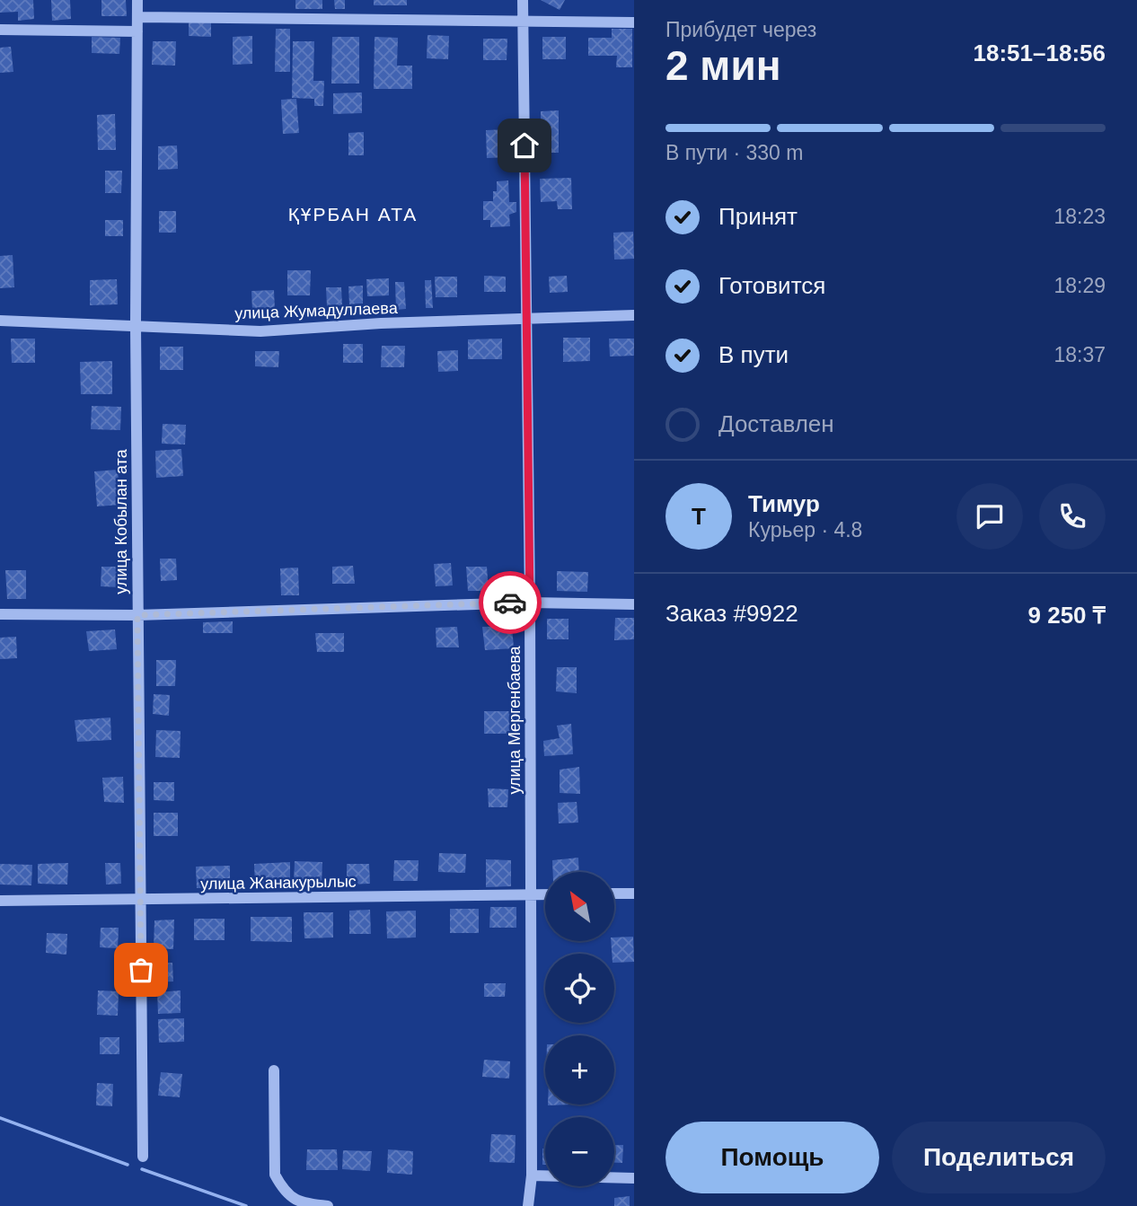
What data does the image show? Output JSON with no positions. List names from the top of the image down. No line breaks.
{"streets":{"street":["улица Жумадуллаева","улица Кобылан ата","улица Мергенбаева","улица Жанакурылыс"]},"crossings":[["улица Жумадуллаева","улица Кобылан ата"],["улица Жумадуллаева","улица Мергенбаева"],["улица Кобылан ата","улица Жанакурылыс"],["улица Мергенбаева","улица Жанакурылыс"]],"districts":["ҚҰРБАН АТА"],"north":"top left","page":{"heading":["2 мин","Прибудет через","18:51–18:56"],"panel":["Тимур","Курьер · 4.8","Заказ #9922","9 250 ₸"],"bar":"В пути · 330 m","list":[["Принят","18:23"],["Готовится","18:29"],["В пути","18:37"],"Доставлен"],"round":"Т","map_buttons":["+","−"],"buttons":["Помощь","Поделиться"]}}
